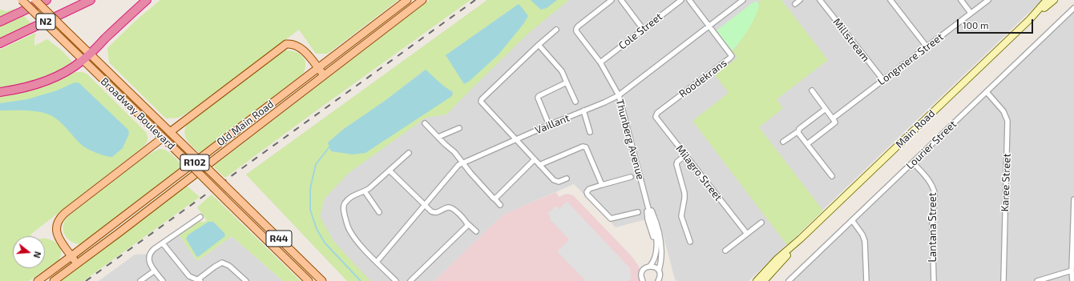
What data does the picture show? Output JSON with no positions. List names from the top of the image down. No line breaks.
{"streets":{"highway":["N2"],"main road":["Broadway Boulevard","Old Main Road","Main Road","R102","R44"],"street":["Cole Street","Millstream","Longmere Street","Roodekrans","Vaillant","Thunberg Avenue","Lourier Street","Milagro Street","Karee Street","Lantana Street"]},"crossings":[["Cole Street","Thunberg Avenue"],["Millstream","Longmere Street"],["Roodekrans","Vaillant"],["Roodekrans","Milagro Street"],["Vaillant","Thunberg Avenue"],["Lourier Street","Karee Street"],["Lourier Street","Lantana Street"]],"scale_bar":"100 m","north":"right"}
